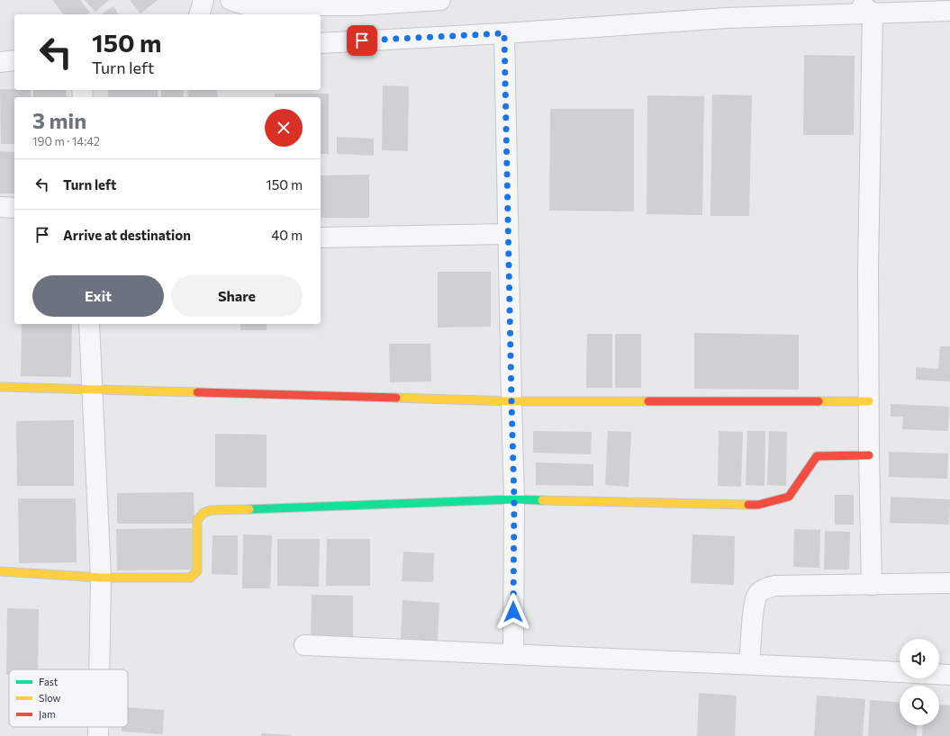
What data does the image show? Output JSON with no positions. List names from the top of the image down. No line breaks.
{"legend":["Fast","Slow","Jam"],"page":{"turn":["150 m","Turn left"],"heading":["3 min","190 m · 14:42"],"list":[{"name":"Turn left","value":"150 m"},{"name":"Arrive at destination","value":"40 m"}],"buttons":["Exit","Share"]}}
